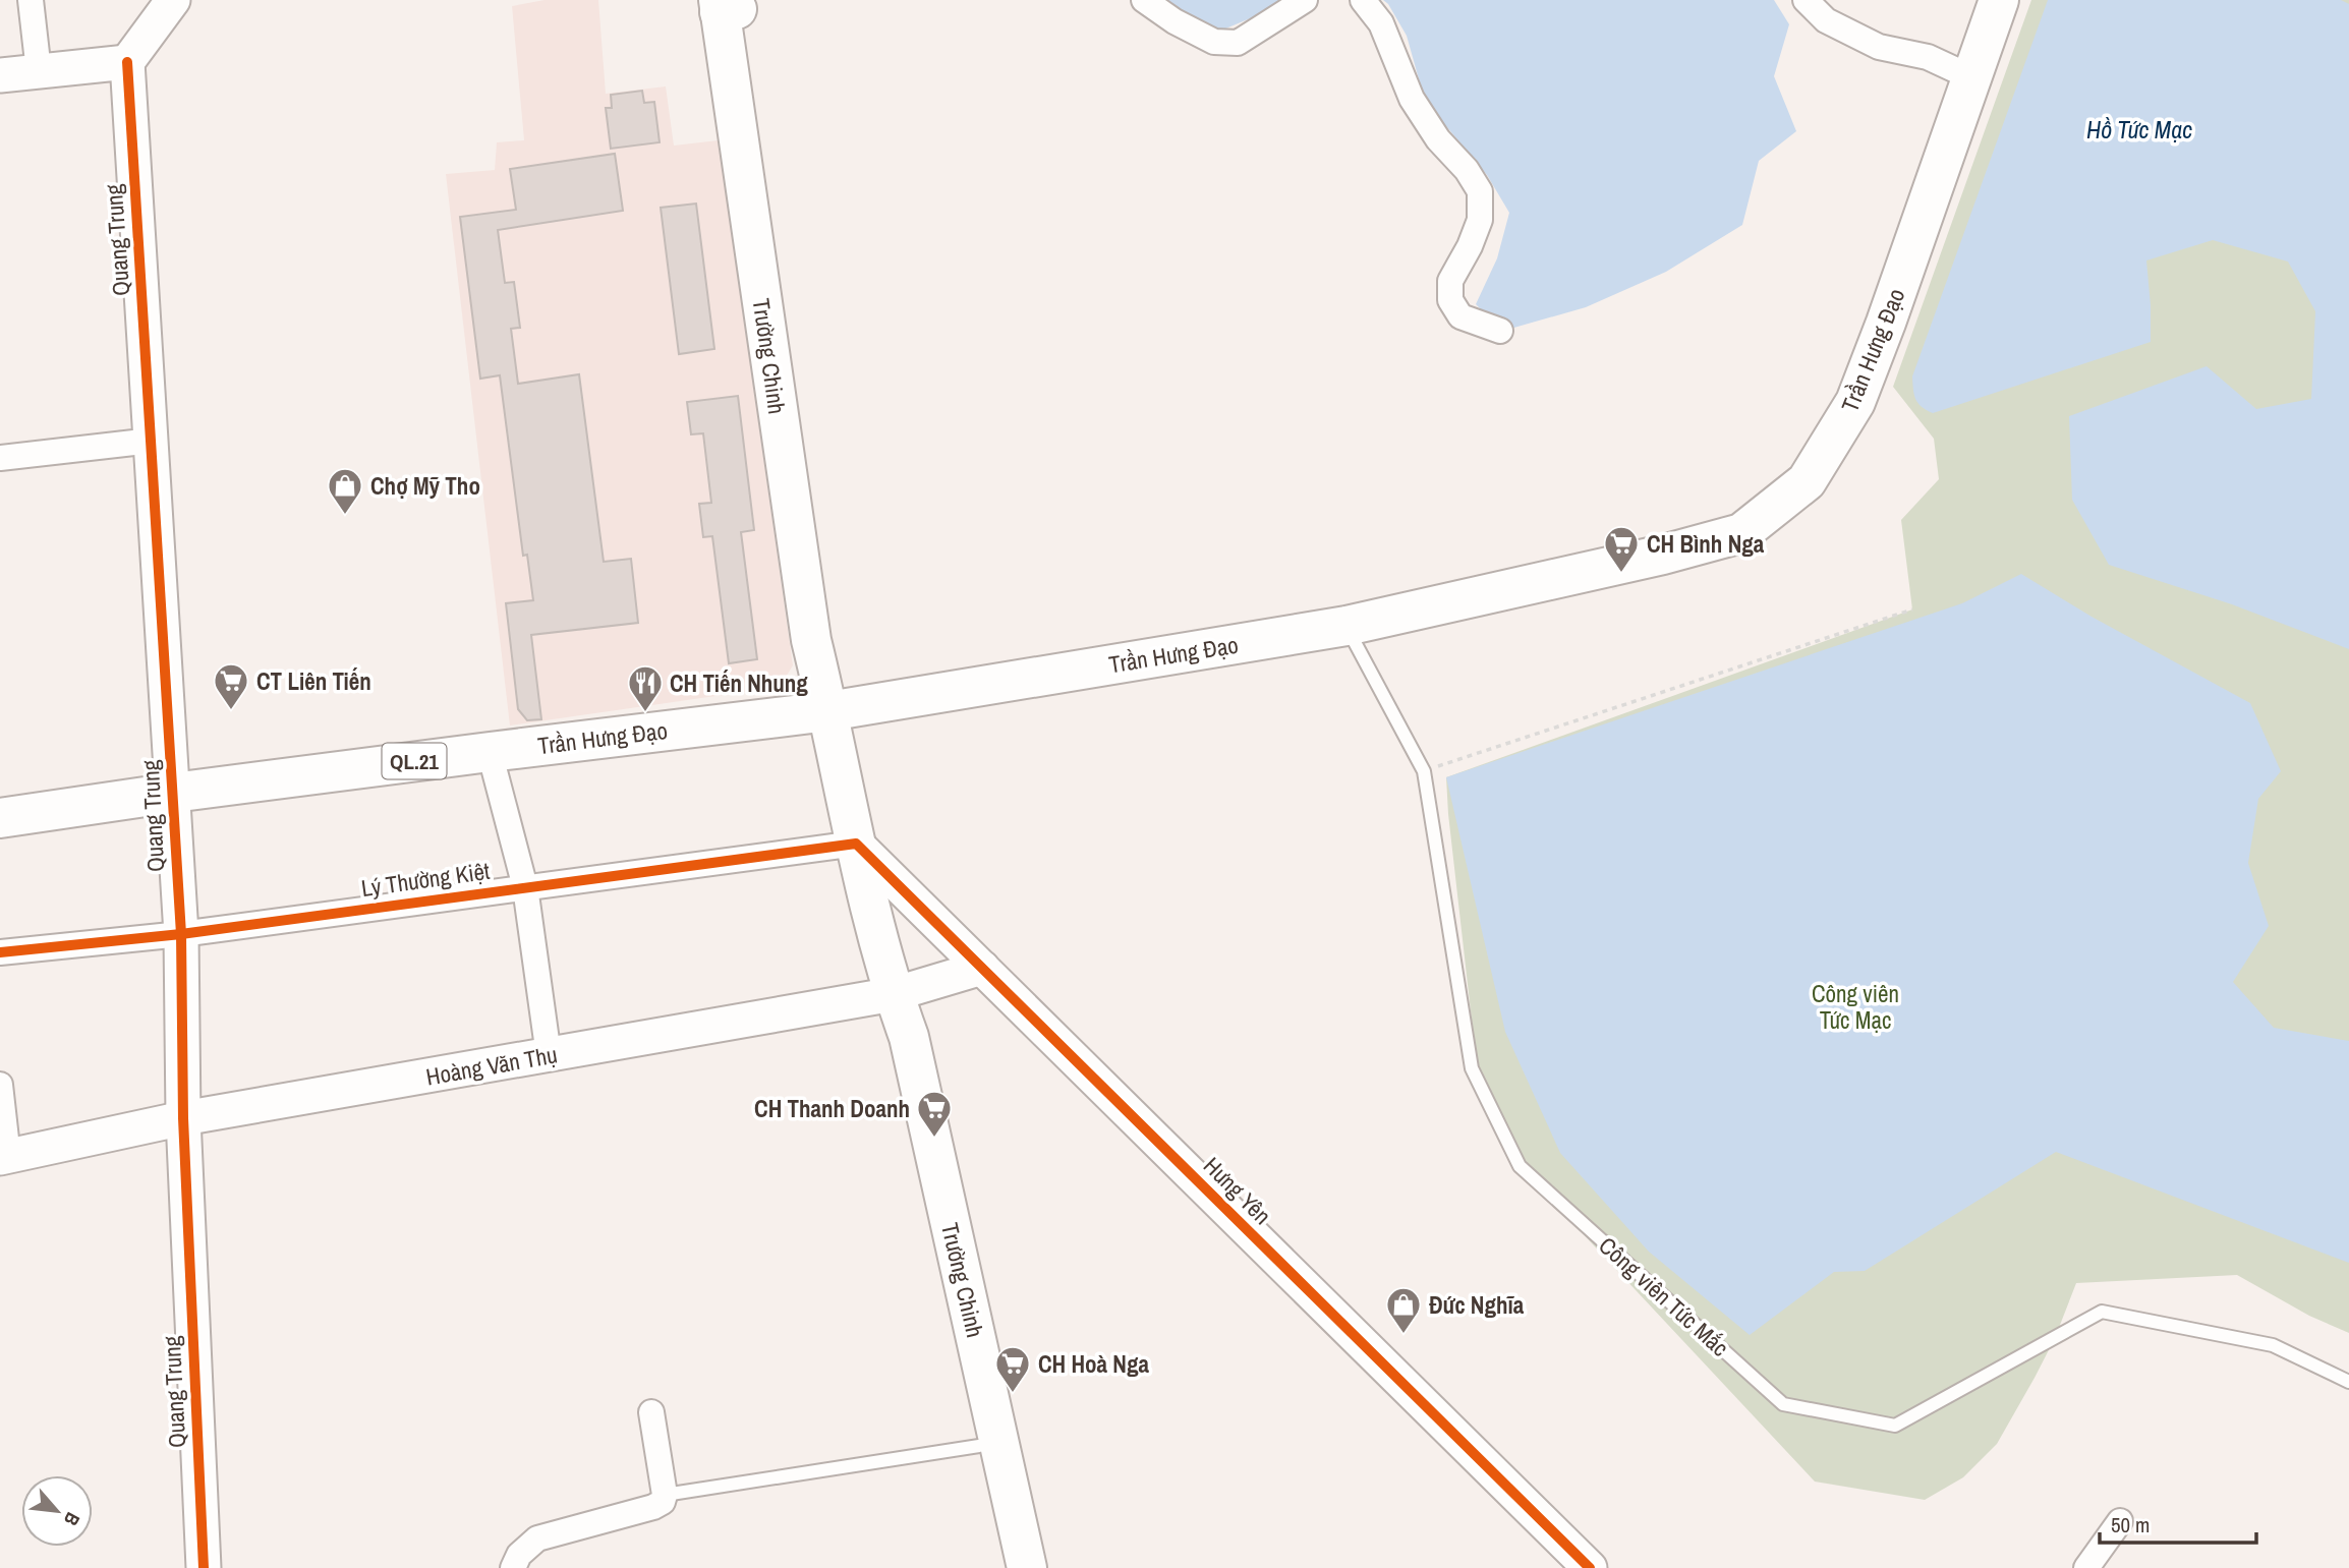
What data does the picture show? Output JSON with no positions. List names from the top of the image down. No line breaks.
{"streets":{"main road":["Trần Hưng Đạo","Trường Chinh","QL.21"],"street":["Quang Trung","Lý Thường Kiệt","Hoàng Văn Thụ","Hưng Yên"],"lane":["Công viên Tức Mắc"]},"crossings":[["Quang Trung","Trần Hưng Đạo"],["Quang Trung","Lý Thường Kiệt"],["Quang Trung","Hoàng Văn Thụ"],["Trần Hưng Đạo","Trường Chinh"],["Trần Hưng Đạo","Công viên Tức Mắc"],["Trường Chinh","Lý Thường Kiệt"],["Trường Chinh","Hoàng Văn Thụ"],["Trường Chinh","Hưng Yên"],["Lý Thường Kiệt","Hưng Yên"],["Hoàng Văn Thụ","Hưng Yên"]],"water":["Hồ Tức Mạc"],"parks":["Công viên Tức Mạc"],"places":{"shop":["Chợ Mỹ Tho","Đức Nghĩa"],"supermarket":["CH Bình Nga","CT Liên Tiến","CH Thanh Doanh","CH Hoà Nga"],"restaurant":["CH Tiến Nhung"]},"scale_bar":"50 m","north":"bottom right"}
